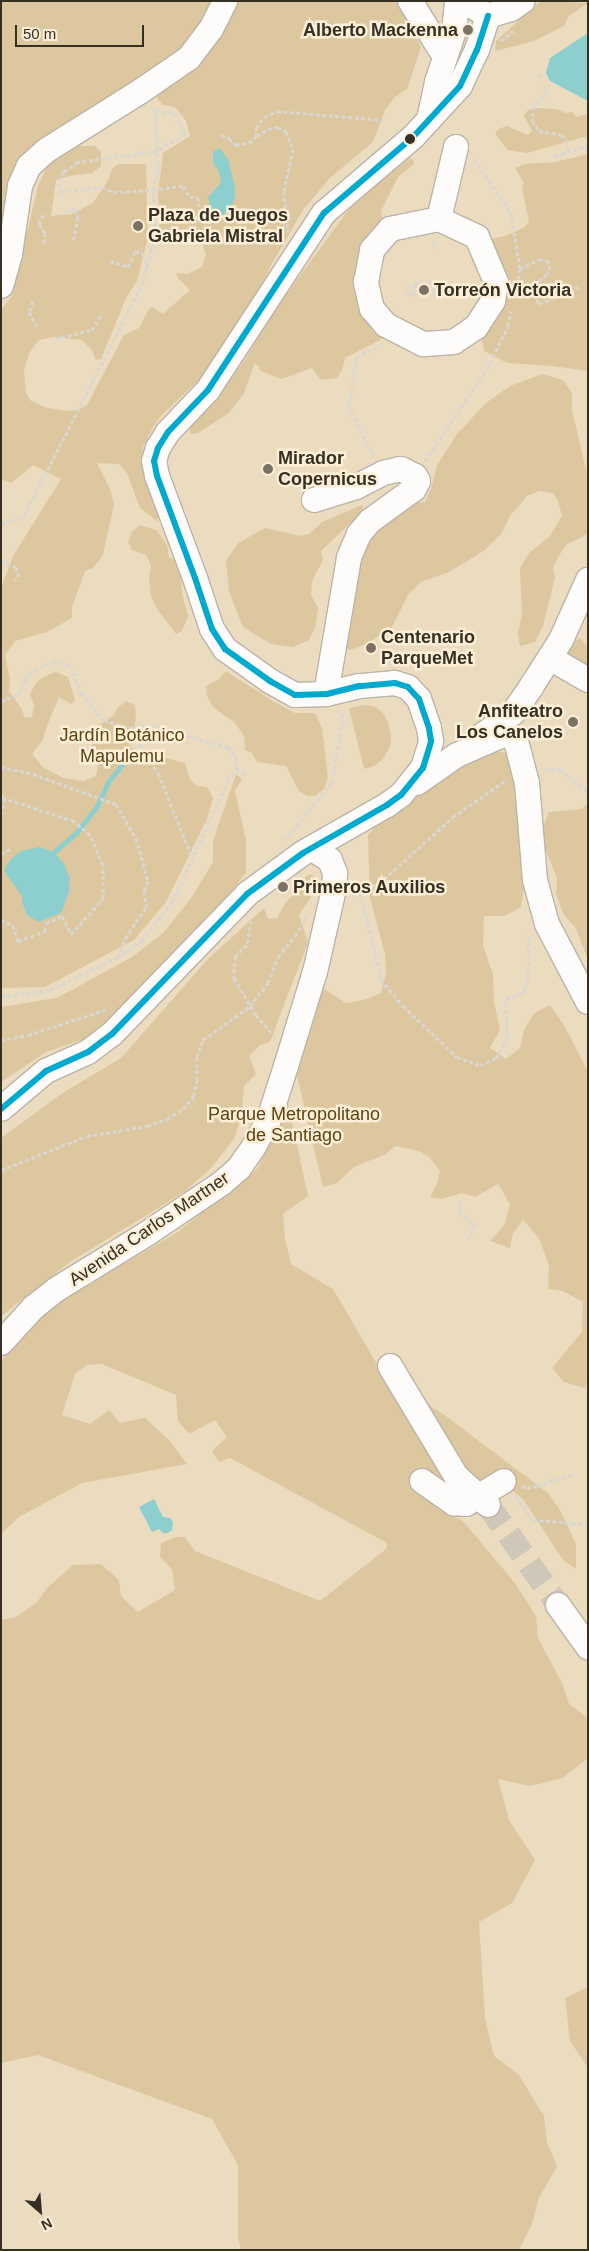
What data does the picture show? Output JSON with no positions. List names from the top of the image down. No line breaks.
{"streets":{"street":["Avenida Carlos Martner"]},"parks":["Jardín Botánico Mapulemu","Parque Metropolitano de Santiago"],"places":["Alberto Mackenna","Plaza de Juegos Gabriela Mistral","Torreón Victoria","Mirador Copernicus","Centenario ParqueMet","Anfiteatro Los Canelos","Primeros Auxilios"],"scale_bar":"50 m","north":"bottom right"}
